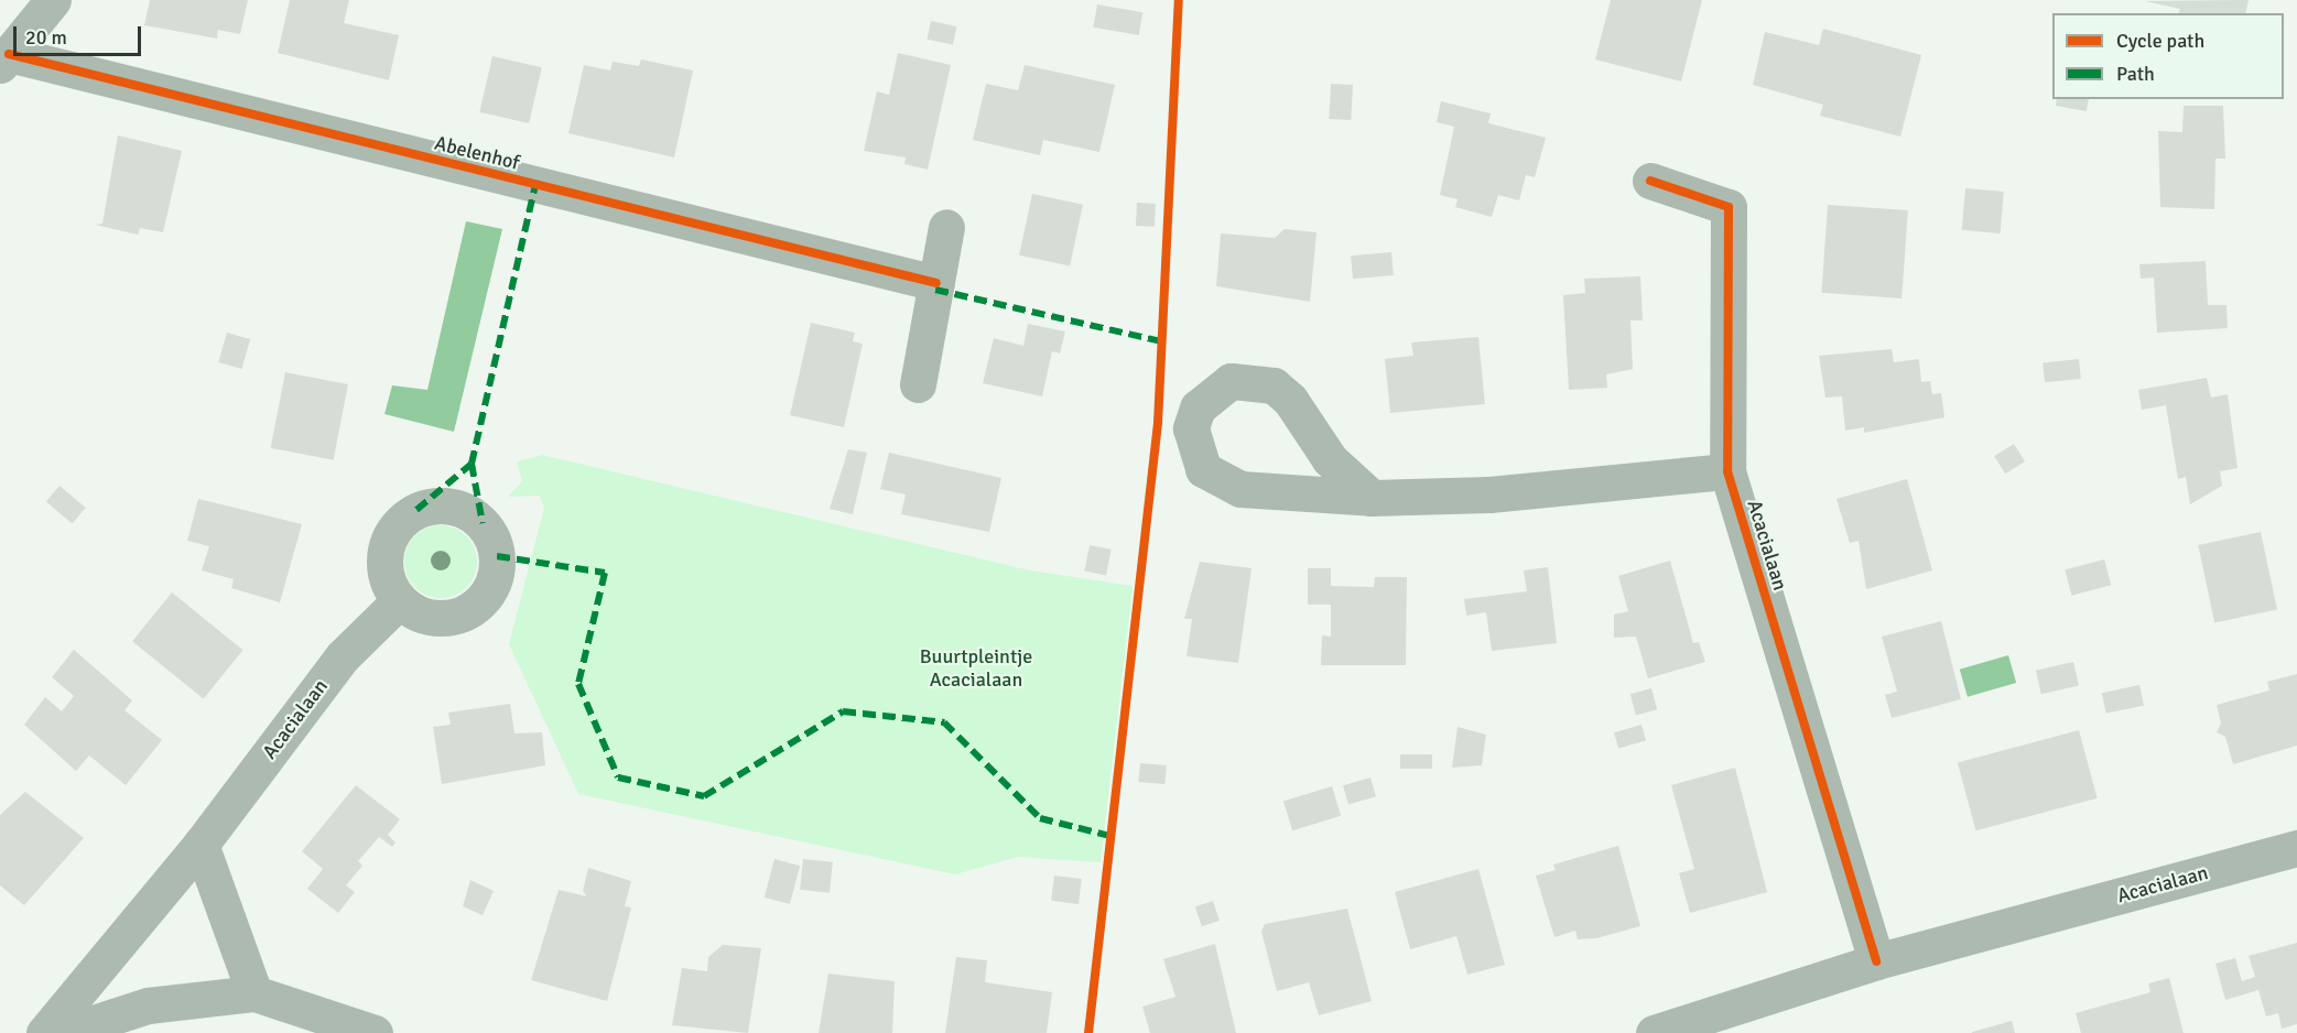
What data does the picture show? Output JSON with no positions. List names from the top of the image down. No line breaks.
{"streets":{"street":["Abelenhof","Acacialaan"]},"parks":["Buurtpleintje Acacialaan"],"legend":["Cycle path","Path"],"scale_bar":"20 m"}
